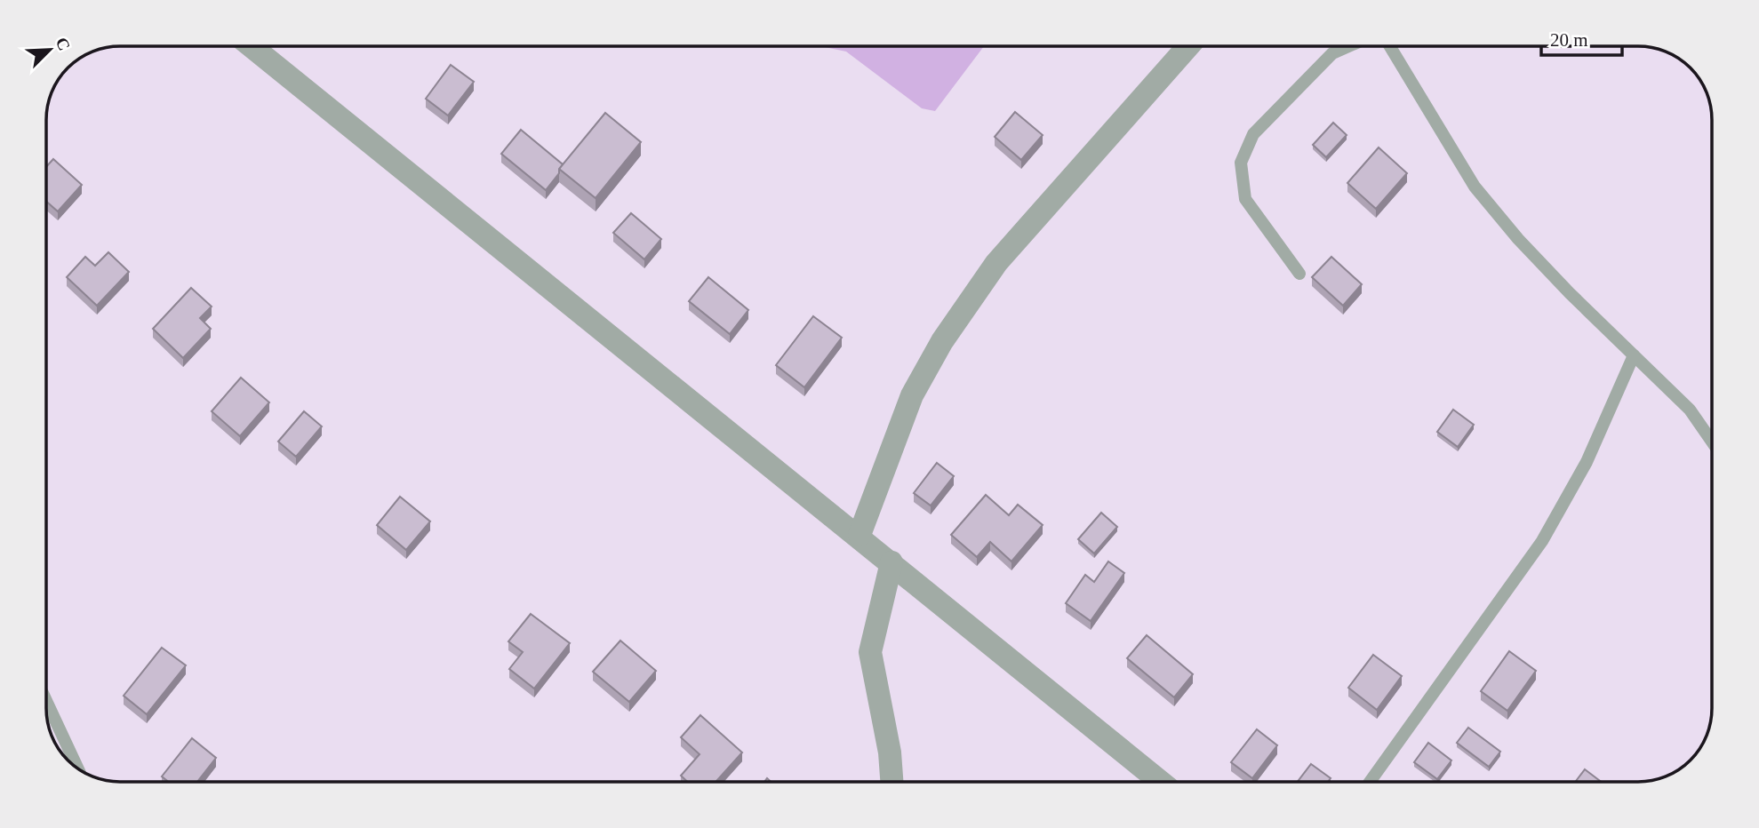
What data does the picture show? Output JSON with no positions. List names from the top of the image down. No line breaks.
{"scale_bar":"20 m","north":"top right"}
